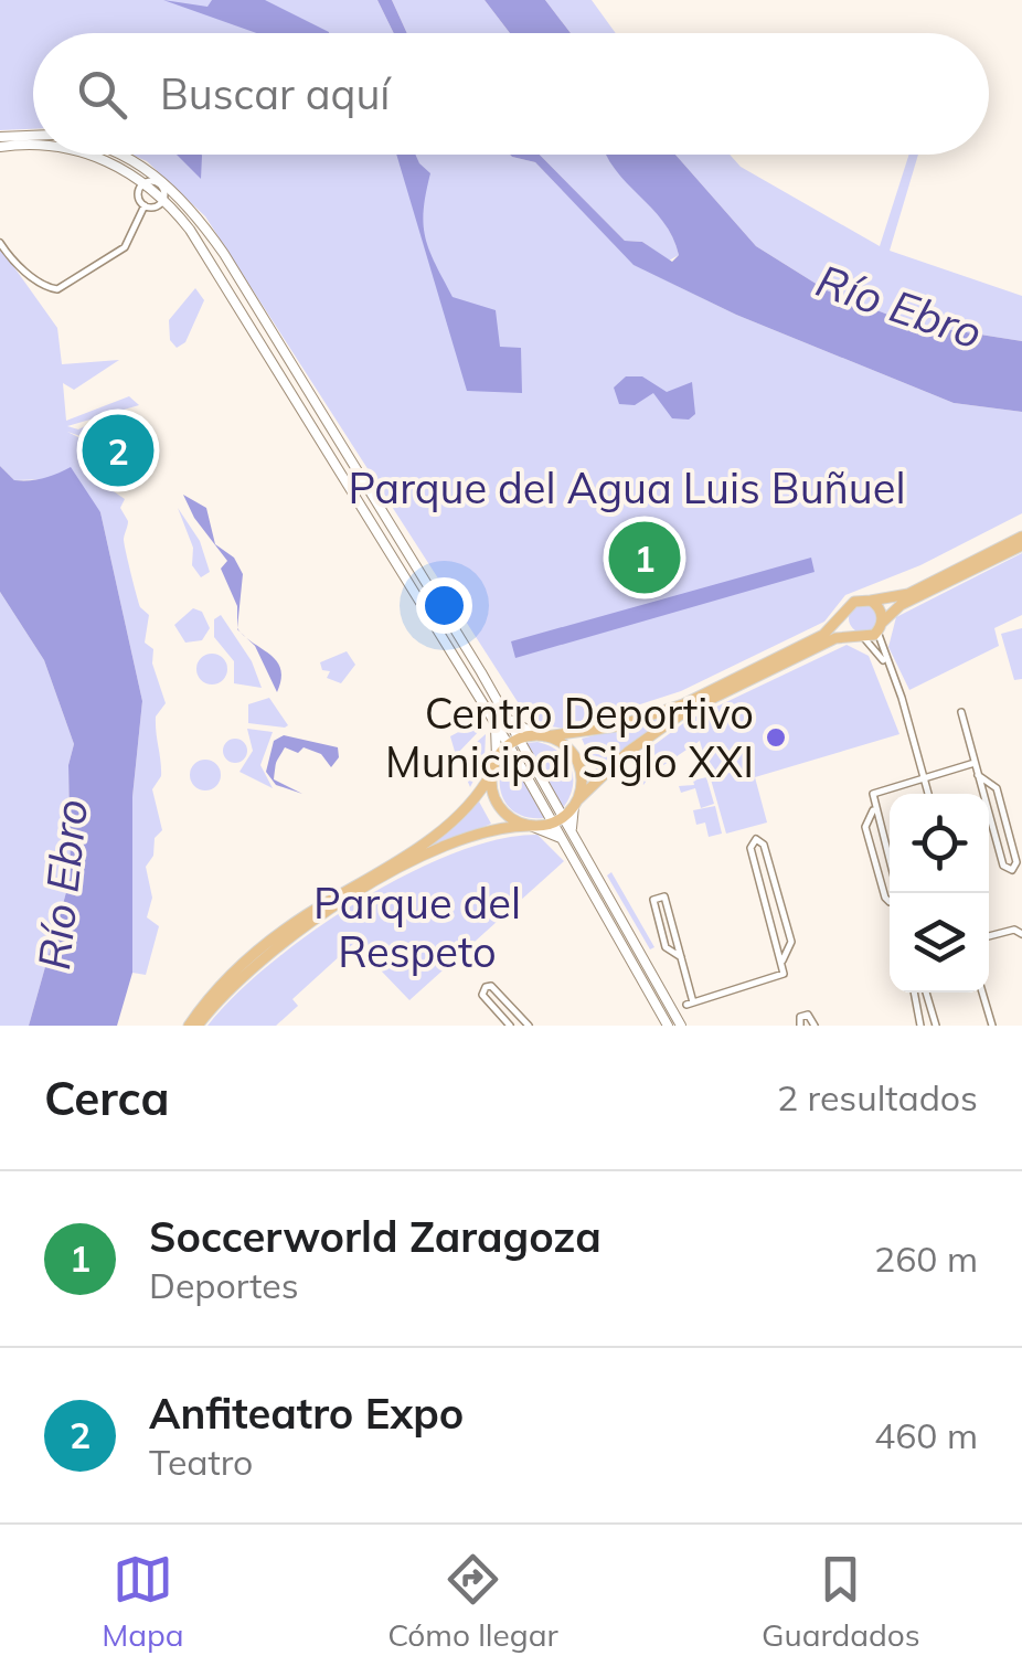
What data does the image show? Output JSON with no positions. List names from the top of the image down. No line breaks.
{"water":["Río Ebro"],"parks":["Parque del Agua Luis Buñuel","Parque del Respeto"],"places":["Centro Deportivo Municipal Siglo XXI"],"page":{"search":"Buscar aquí","pins":["2","1"],"heading":["Cerca","2 resultados"],"list":[{"mark":"1","name":"Soccerworld Zaragoza","note":"Deportes","value":"260 m"},{"mark":"2","name":"Anfiteatro Expo","note":"Teatro","value":"460 m"}],"nav":["Mapa","Cómo llegar","Guardados"]}}
